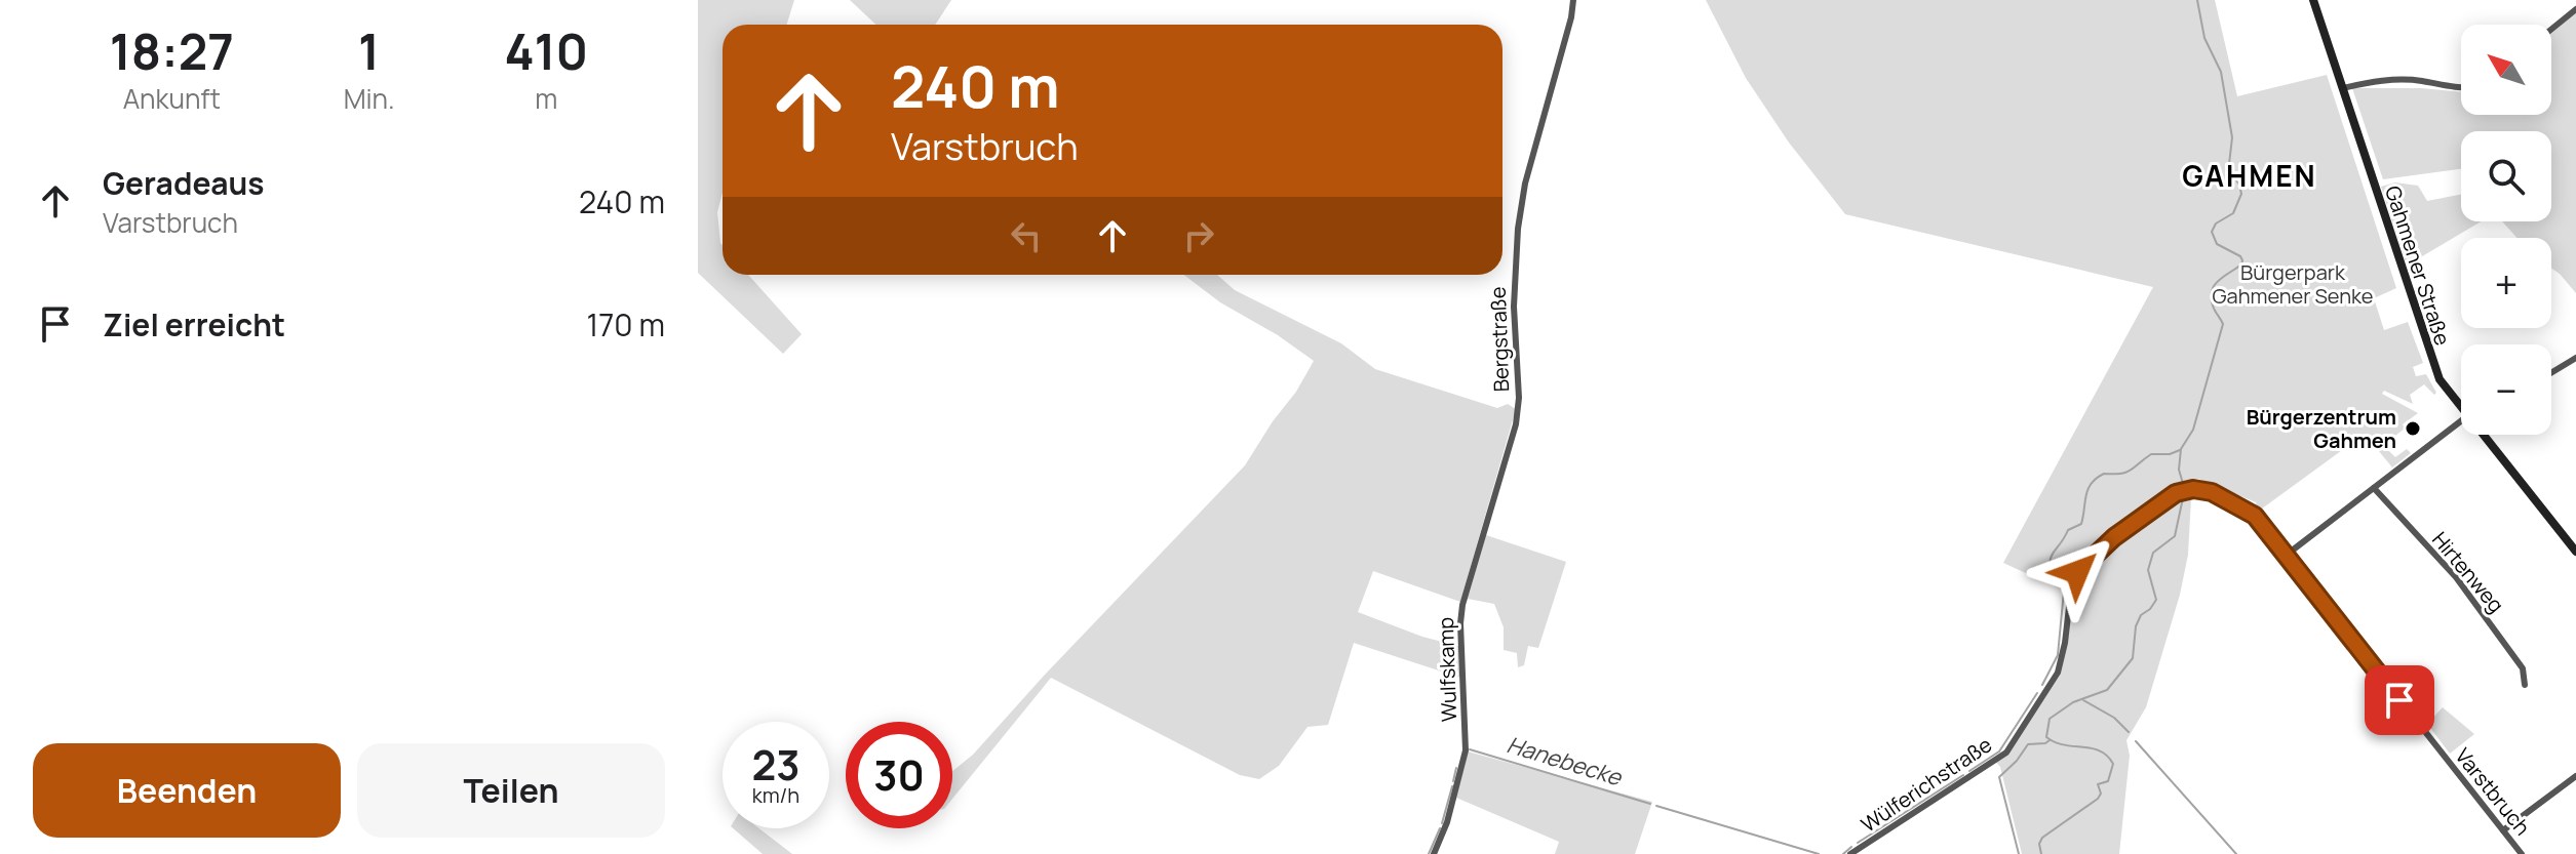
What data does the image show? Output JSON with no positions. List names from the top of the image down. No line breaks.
{"streets":{"main road":["Gahmener Straße"],"street":["Bergstraße","Hirtenweg","Wulfskamp","Wülferichstraße","Varstbruch"]},"crossings":[["Bergstraße","Wulfskamp"],["Wülferichstraße","Varstbruch"]],"districts":["GAHMEN"],"water":["Hanebecke"],"parks":["Bürgerpark Gahmener Senke"],"places":["Bürgerzentrum Gahmen"],"north":"top left","page":{"eta":["18:27","Ankunft","1","Min.","410","m"],"map_buttons":["+","−"],"turn":["240 m","Varstbruch"],"list":[{"name":"Geradeaus","note":"Varstbruch","value":"240 m"},{"name":"Ziel erreicht","value":"170 m"}],"speed":"23 km/h","limit":"30","buttons":["Beenden","Teilen"]}}
